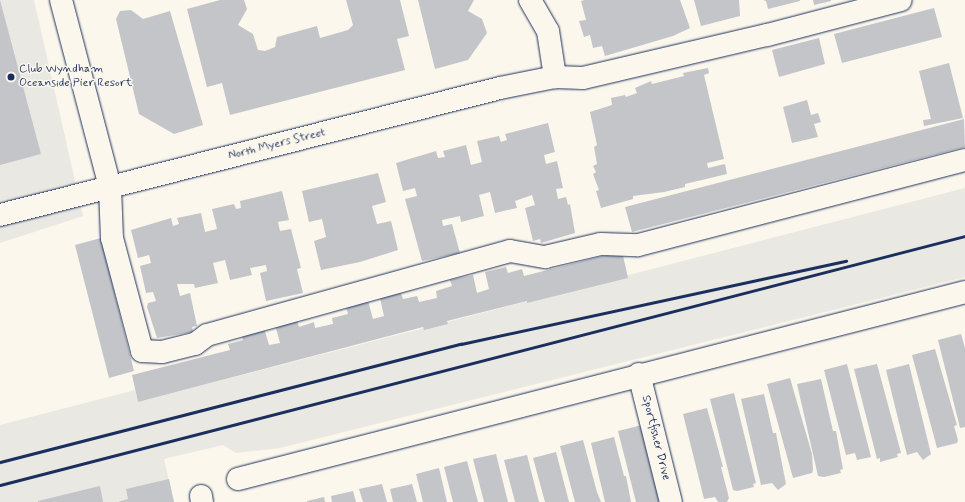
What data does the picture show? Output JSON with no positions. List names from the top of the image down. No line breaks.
{"streets":{"street":["North Myers Street","Sportfisher Drive"]},"places":["Club Wyndham Oceanside Pier Resort"]}
